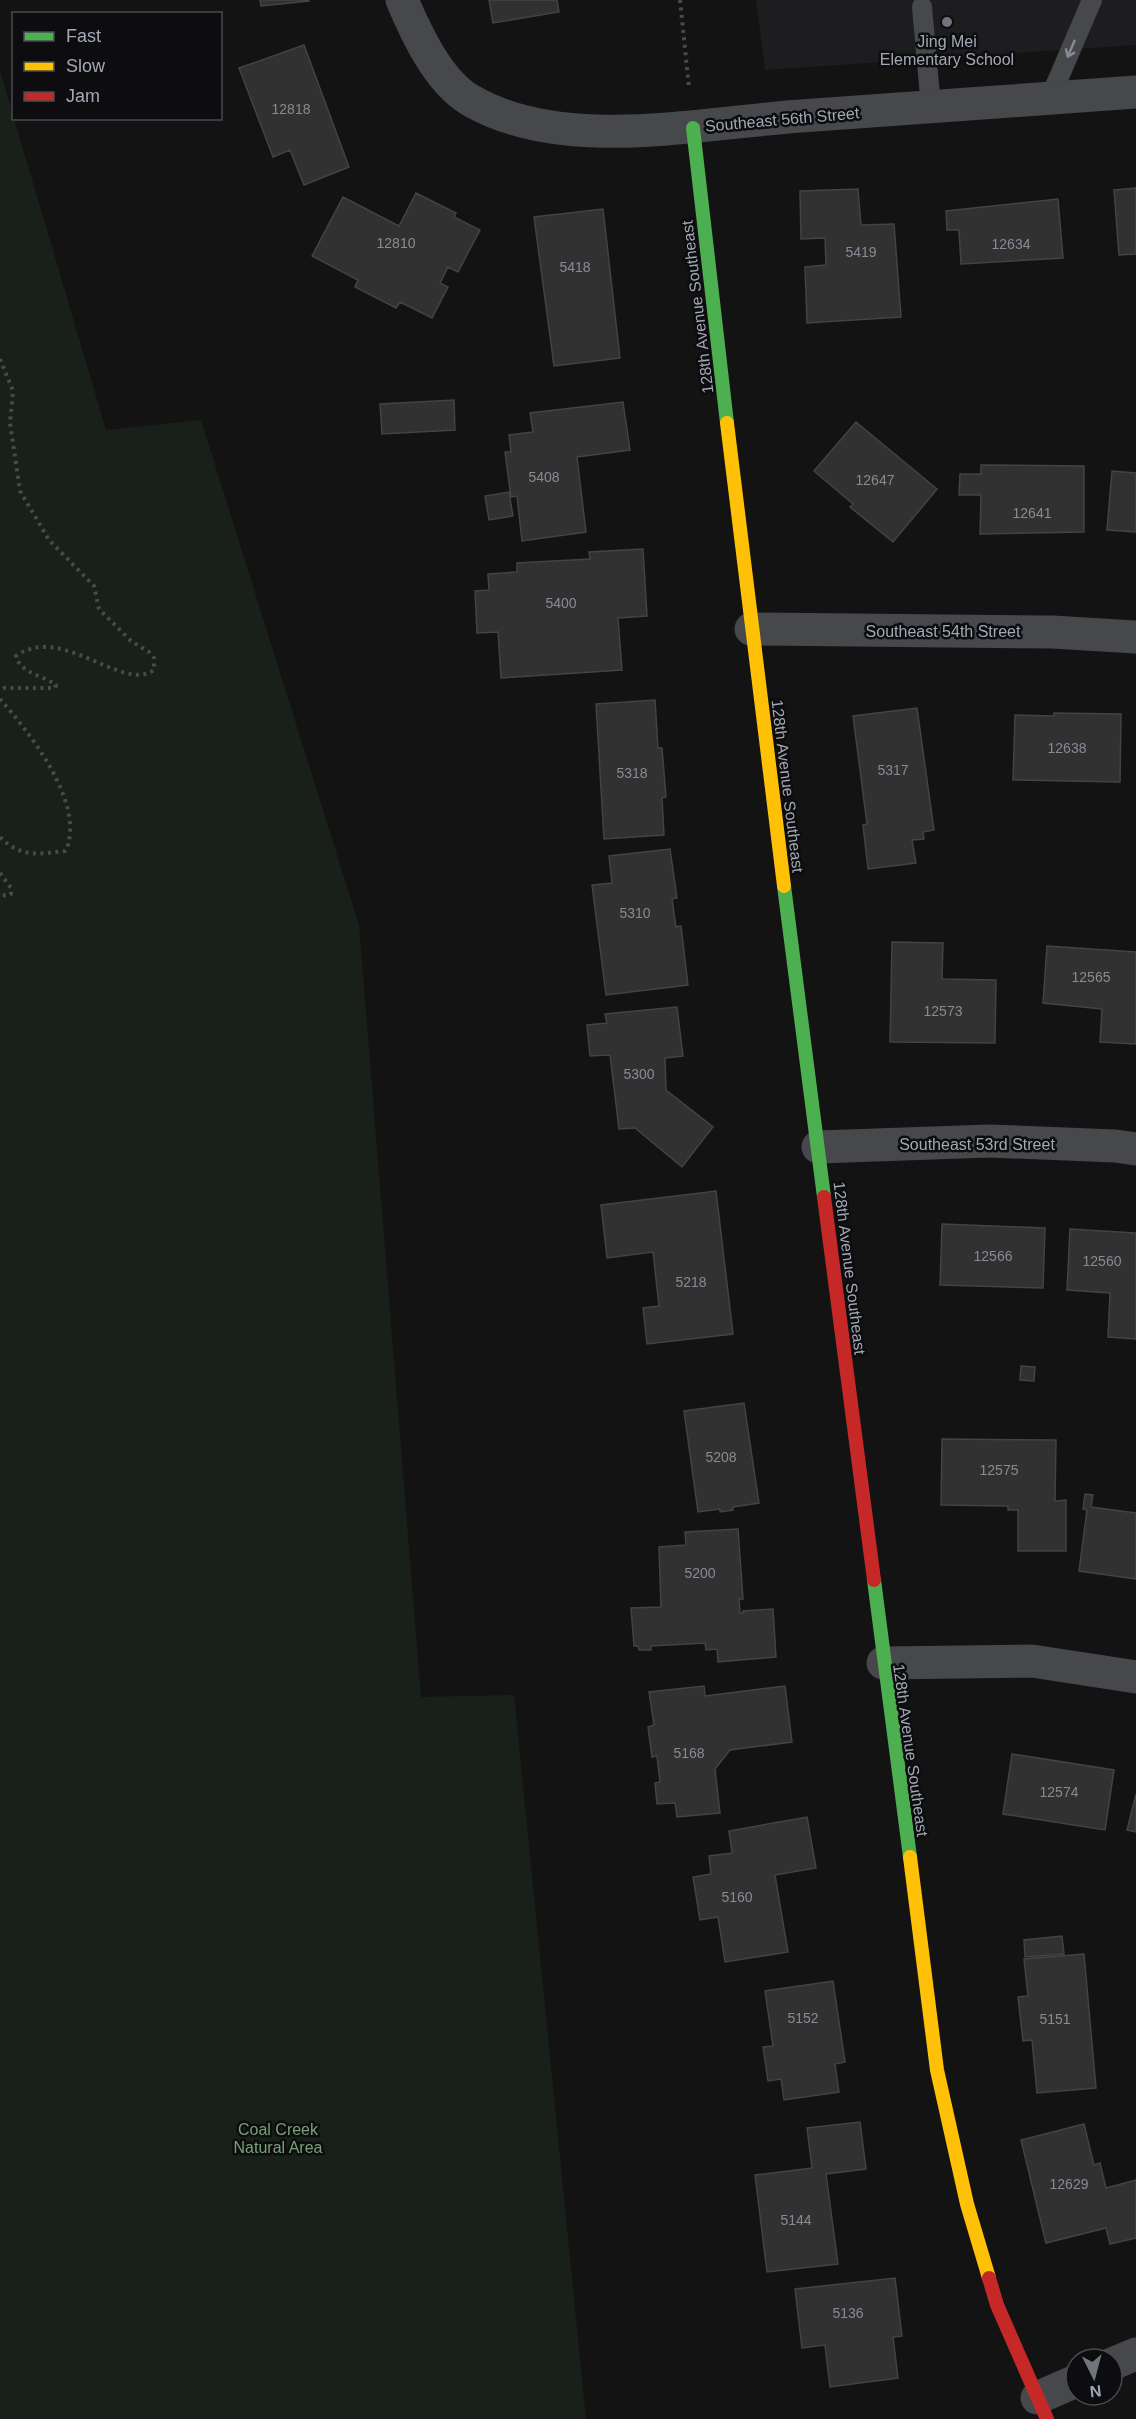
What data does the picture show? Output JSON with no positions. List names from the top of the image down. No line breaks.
{"streets":{"street":["Southeast 56th Street","128th Avenue Southeast","Southeast 54th Street","Southeast 53rd Street"]},"crossings":[["Southeast 56th Street","128th Avenue Southeast"],["128th Avenue Southeast","Southeast 54th Street"],["128th Avenue Southeast","Southeast 53rd Street"]],"parks":["Coal Creek Natural Area"],"places":["Jing Mei Elementary School"],"house_numbers":["12818","12810","12634","5419","5418","5408","12647","12641","5400","12638","5317","5318","5310","12565","12573","5300","12566","12560","5218","5208","12575","5200","5168","12574","5160","5152","5151","12629","5144","5136"],"legend":["Fast","Slow","Jam"],"north":"bottom"}
